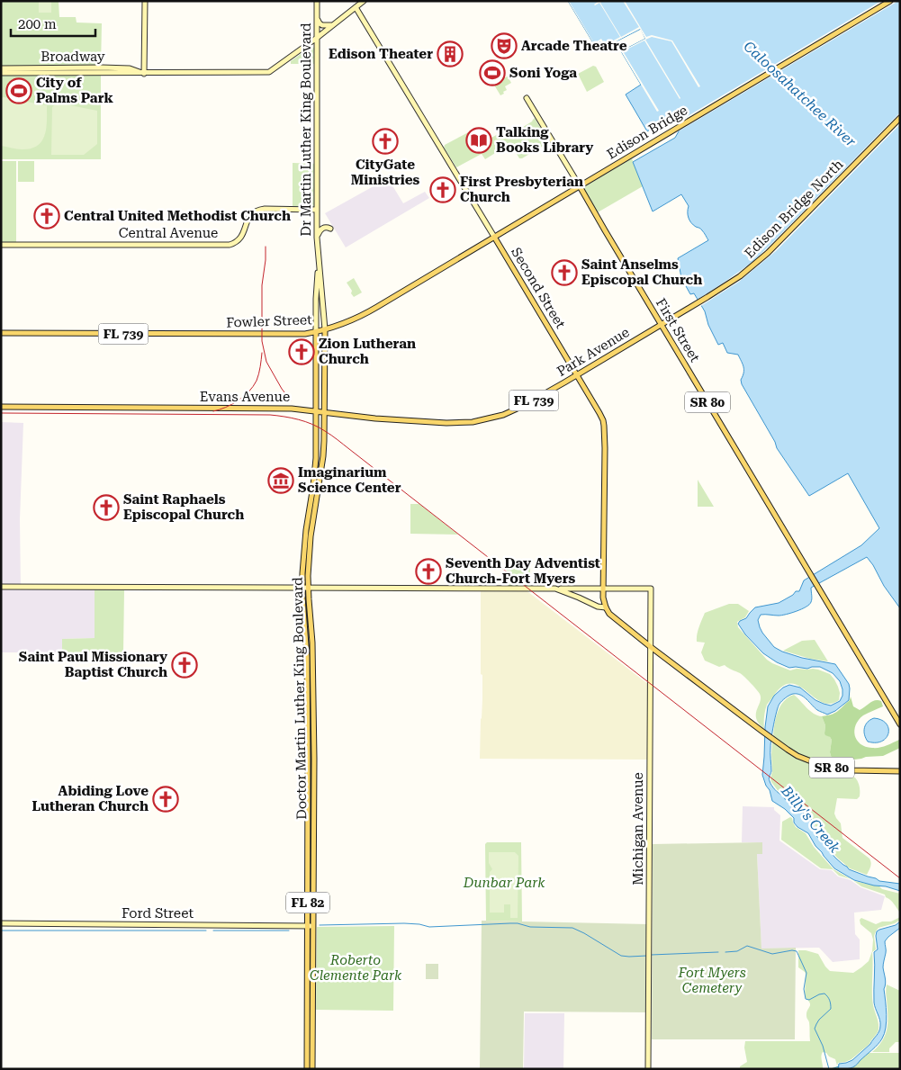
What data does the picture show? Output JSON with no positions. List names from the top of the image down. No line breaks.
{"streets":{"main road":["Dr Martin Luther King Boulevard","Edison Bridge","Edison Bridge North","Second Street","Fowler Street","First Street","FL 739","Park Avenue","Evans Avenue","SR 80","Doctor Martin Luther King Boulevard","FL 82"],"street":["Broadway","Central Avenue","Michigan Avenue","Ford Street"]},"crossings":[["Broadway","Dr Martin Luther King Boulevard"],["Dr Martin Luther King Boulevard","Central Avenue"],["Dr Martin Luther King Boulevard","Fowler Street"],["Dr Martin Luther King Boulevard","Evans Avenue"],["Dr Martin Luther King Boulevard","Doctor Martin Luther King Boulevard"],["Edison Bridge","Fowler Street"],["Edison Bridge","First Street"],["Edison Bridge North","First Street"],["Edison Bridge North","Park Avenue"],["Second Street","Fowler Street"],["Second Street","Park Avenue"],["Second Street","SR 80"],["Second Street","Michigan Avenue"],["Fowler Street","First Street"],["Fowler Street","Doctor Martin Luther King Boulevard"],["First Street","Park Avenue"],["Park Avenue","Evans Avenue"],["Evans Avenue","Doctor Martin Luther King Boulevard"],["SR 80","Michigan Avenue"],["Doctor Martin Luther King Boulevard","Ford Street"]],"water":["Caloosahatchee River","Billy's Creek"],"parks":["Dunbar Park","Roberto Clemente Park","Fort Myers Cemetery"],"places":{"theatre":["Arcade Theatre"],"building":["Edison Theater"],"sports":["Soni Yoga","City of Palms Park"],"library":["Talking Books Library"],"church":["CityGate Ministries","First Presbyterian Church","Central United Methodist Church","Saint Anselms Episcopal Church","Zion Lutheran Church","Saint Raphaels Episcopal Church","Seventh Day Adventist Church-Fort Myers","Saint Paul Missionary Baptist Church","Abiding Love Lutheran Church"],"museum":["Imaginarium Science Center"]},"scale_bar":"200 m"}
